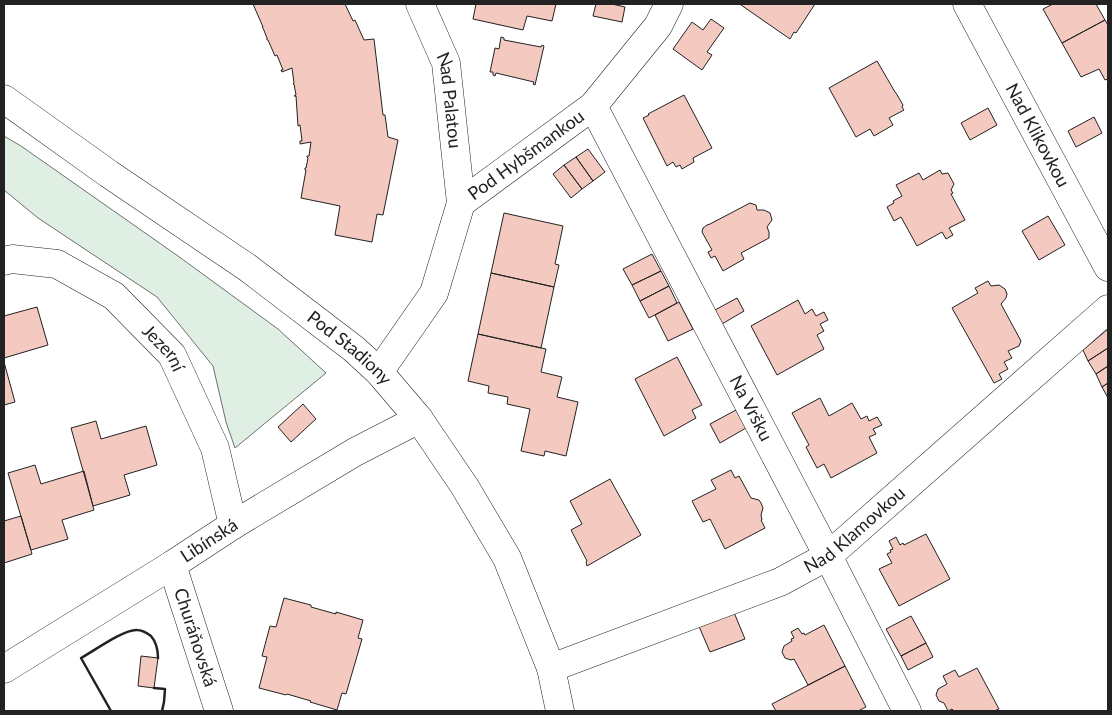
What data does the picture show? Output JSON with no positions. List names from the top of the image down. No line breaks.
{"streets":{"street":["Nad Palatou","Nad Klikovkou","Pod Hybšmankou","Jezerní","Pod Stadiony","Na Vršku","Nad Klamovkou","Libínská","Churáňovská"]},"crossings":[["Nad Palatou","Pod Hybšmankou"],["Pod Hybšmankou","Pod Stadiony"],["Pod Hybšmankou","Na Vršku"],["Jezerní","Libínská"],["Pod Stadiony","Nad Klamovkou"],["Pod Stadiony","Libínská"],["Na Vršku","Nad Klamovkou"],["Libínská","Churáňovská"]]}
